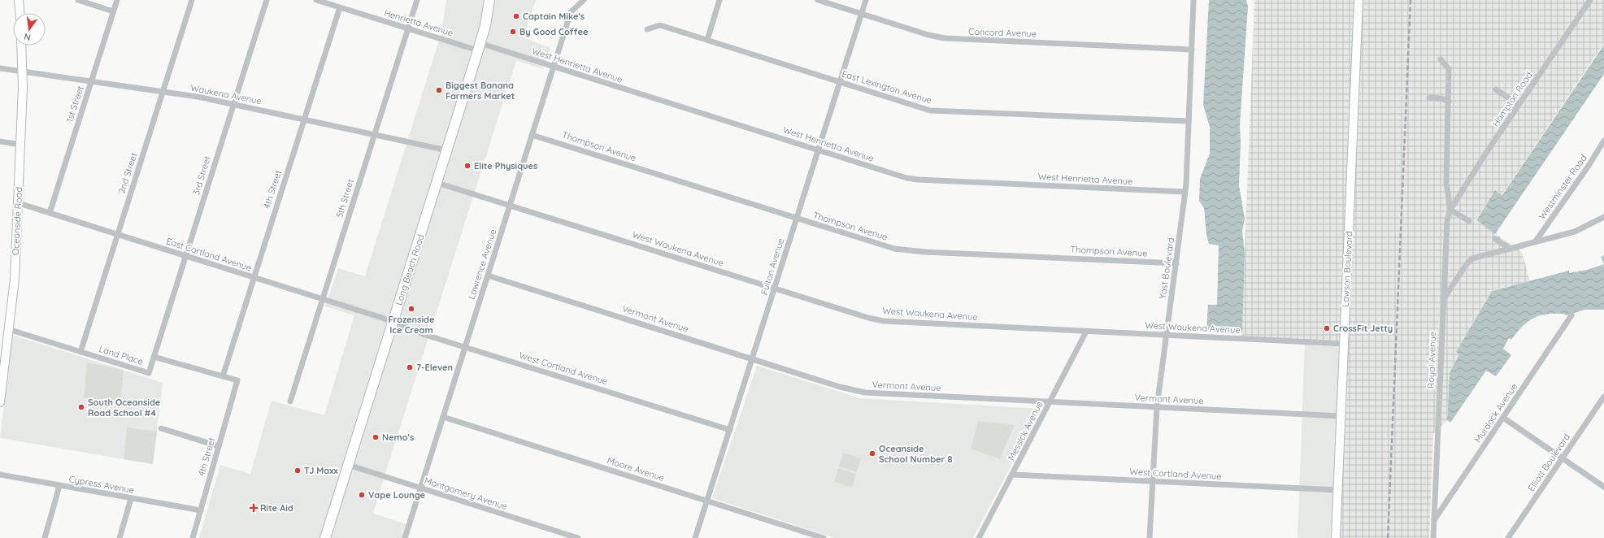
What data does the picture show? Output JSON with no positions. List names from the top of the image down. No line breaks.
{"streets":{"main road":["Oceanside Road","Lawson Boulevard","Long Beach Road"],"street":["Henrietta Avenue","Concord Avenue","West Henrietta Avenue","East Lexington Avenue","Waukena Avenue","Hampton Road","1st Street","Thompson Avenue","2nd Street","3rd Street","Westminster Road","4th Street","5th Street","West Waukena Avenue","East Cortland Avenue","Lawrence Avenue","Fulton Avenue","Yost Boulevard","Vermont Avenue","Land Place","Royal Avenue","West Cortland Avenue","Murdock Avenue","Messick Avenue","Elliott Boulevard","Moore Avenue","Cypress Avenue","Montgomery Avenue"]},"crossings":[["Henrietta Avenue","West Henrietta Avenue"],["Henrietta Avenue","4th Street"],["Henrietta Avenue","5th Street"],["Henrietta Avenue","Long Beach Road"],["Concord Avenue","Fulton Avenue"],["Concord Avenue","Yost Boulevard"],["West Henrietta Avenue","Lawrence Avenue"],["West Henrietta Avenue","Fulton Avenue"],["West Henrietta Avenue","Yost Boulevard"],["West Henrietta Avenue","Long Beach Road"],["East Lexington Avenue","Fulton Avenue"],["East Lexington Avenue","Yost Boulevard"],["Waukena Avenue","1st Street"],["Waukena Avenue","2nd Street"],["Waukena Avenue","3rd Street"],["Waukena Avenue","4th Street"],["Waukena Avenue","5th Street"],["Waukena Avenue","Oceanside Road"],["Waukena Avenue","Long Beach Road"],["Hampton Road","Royal Avenue"],["1st Street","East Cortland Avenue"],["Thompson Avenue","Lawrence Avenue"],["Thompson Avenue","Fulton Avenue"],["Thompson Avenue","Yost Boulevard"],["2nd Street","East Cortland Avenue"],["2nd Street","Land Place"],["3rd Street","East Cortland Avenue"],["3rd Street","Land Place"],["4th Street","East Cortland Avenue"],["4th Street","Land Place"],["4th Street","Cypress Avenue"],["5th Street","East Cortland Avenue"],["Oceanside Road","East Cortland Avenue"],["Oceanside Road","Land Place"],["West Waukena Avenue","Lawrence Avenue"],["West Waukena Avenue","Fulton Avenue"],["West Waukena Avenue","Yost Boulevard"],["West Waukena Avenue","Lawson Boulevard"],["West Waukena Avenue","Long Beach Road"],["West Waukena Avenue","Messick Avenue"],["East Cortland Avenue","Long Beach Road"],["East Cortland Avenue","West Cortland Avenue"],["Lawrence Avenue","Vermont Avenue"],["Lawrence Avenue","West Cortland Avenue"],["Lawrence Avenue","Moore Avenue"],["Lawrence Avenue","Montgomery Avenue"],["Fulton Avenue","Vermont Avenue"],["Fulton Avenue","West Cortland Avenue"],["Fulton Avenue","Moore Avenue"],["Yost Boulevard","Vermont Avenue"],["Yost Boulevard","West Cortland Avenue"],["Lawson Boulevard","Vermont Avenue"],["Lawson Boulevard","West Cortland Avenue"],["Long Beach Road","West Cortland Avenue"],["Long Beach Road","Montgomery Avenue"],["Vermont Avenue","Messick Avenue"],["Royal Avenue","Murdock Avenue"],["West Cortland Avenue","Messick Avenue"]],"places":{"other":["Captain Mike's","By Good Coffee","Biggest Banana Farmers Market","Elite Physiques","Frozenside Ice Cream","CrossFit Jetty","7-Eleven","South Oceanside Road School #4","Nemo's","Oceanside School Number 8","TJ Maxx","Vape Lounge"],"health":["Rite Aid"]},"north":"bottom"}
